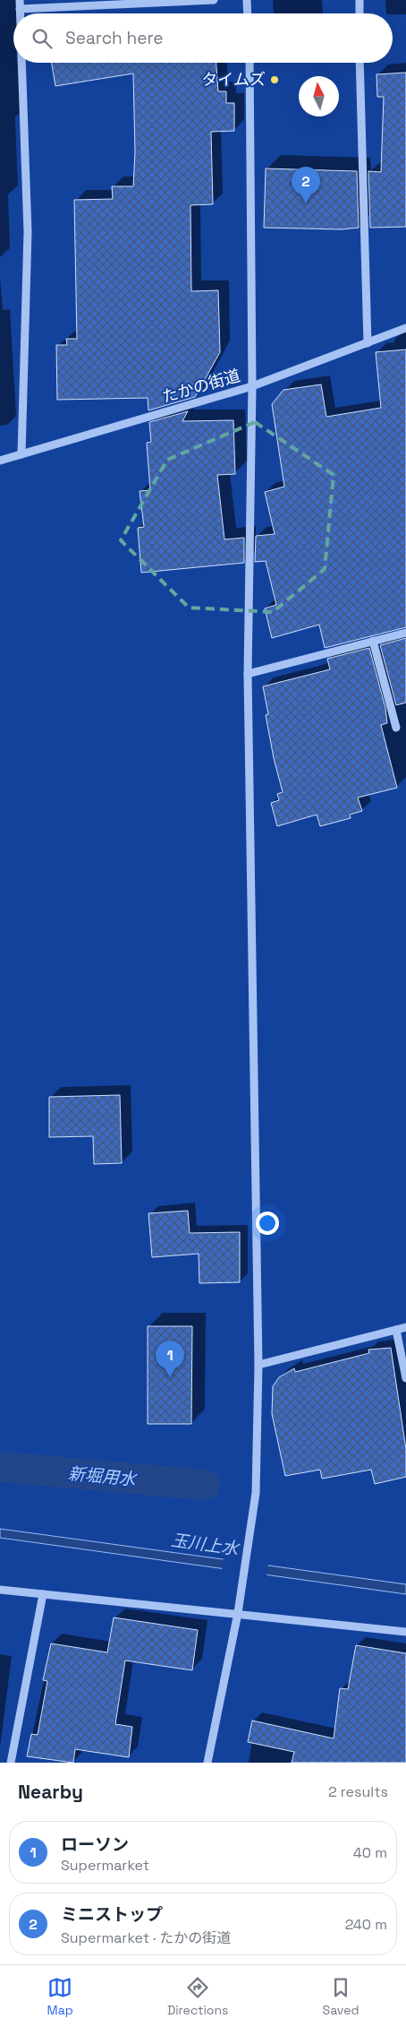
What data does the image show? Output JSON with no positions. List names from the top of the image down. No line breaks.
{"streets":{"street":["たかの街道"]},"water":["新堀用水","玉川上水"],"places":["タイムズ"],"north":"top","page":{"search":"Search here","pins":["2","1"],"heading":["Nearby","2 results"],"list":[{"mark":"1","name":"ローソン","note":"Supermarket","value":"40 m"},{"mark":"2","name":"ミニストップ","note":"Supermarket · たかの街道","value":"240 m"}],"nav":["Map","Directions","Saved"]}}
